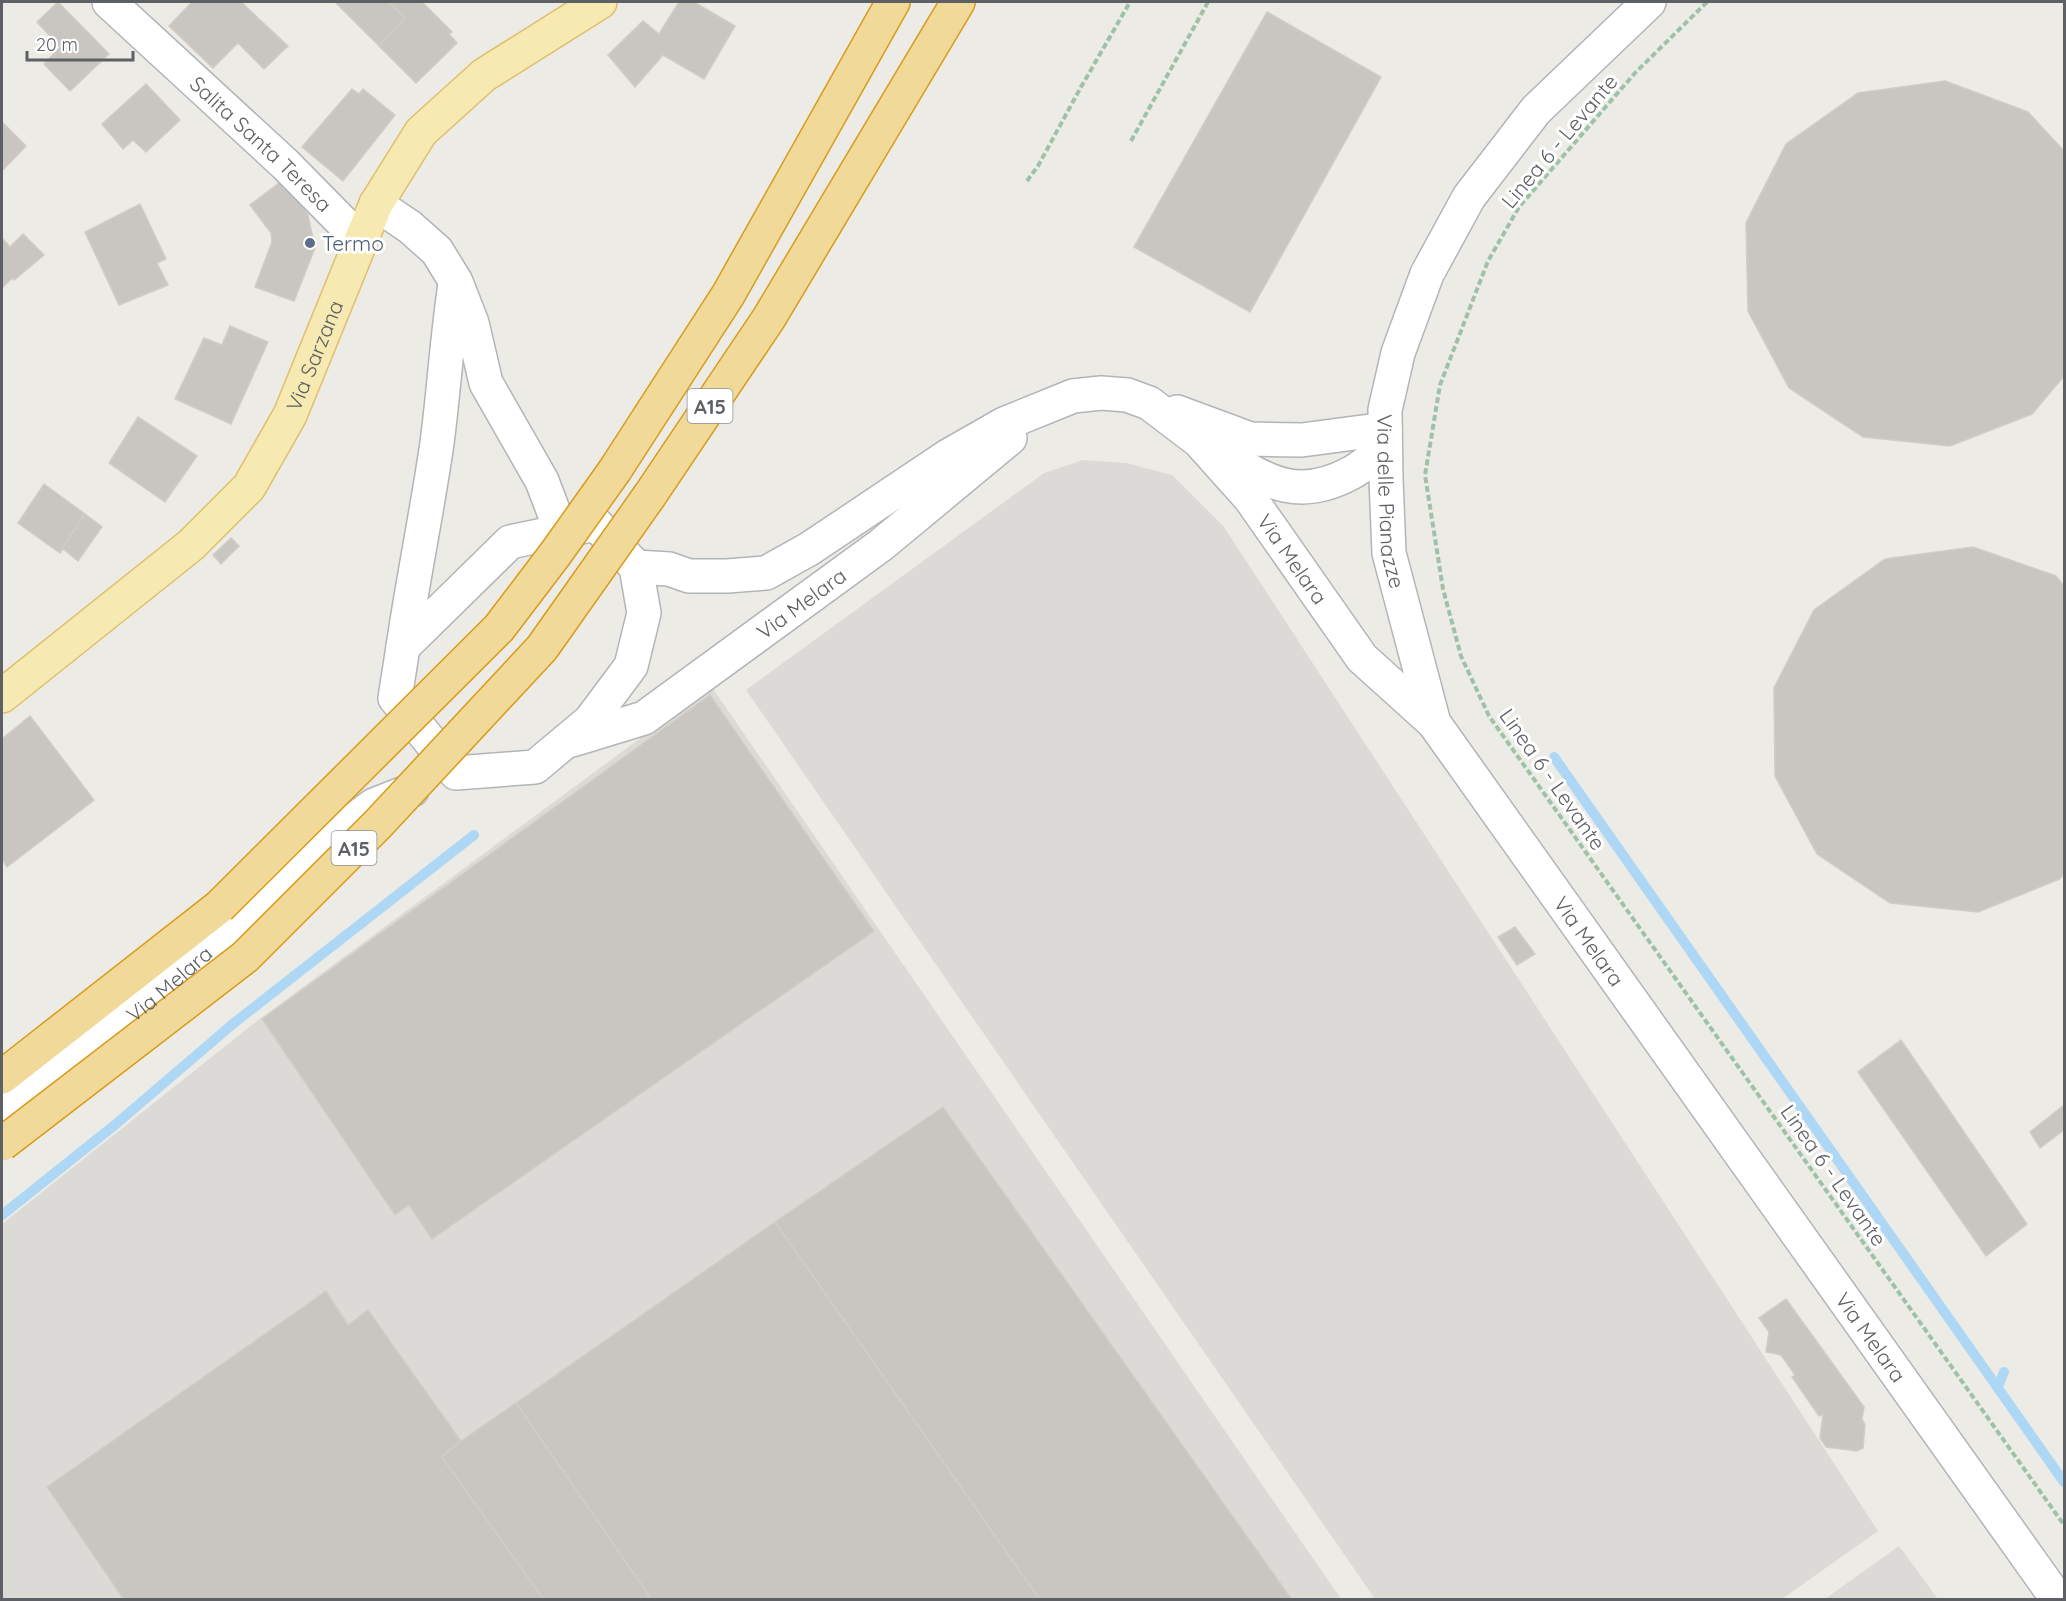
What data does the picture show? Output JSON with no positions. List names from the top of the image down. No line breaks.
{"streets":{"highway":["A15"],"main road":["Via Sarzana"],"street":["Salita Santa Teresa","Via delle Pianazze","Via Melara"],"path":["Linea 6 - Levante"]},"crossings":[["Salita Santa Teresa","Via Sarzana"],["Via delle Pianazze","Via Melara"]],"places":["Termo"],"scale_bar":"20 m"}
